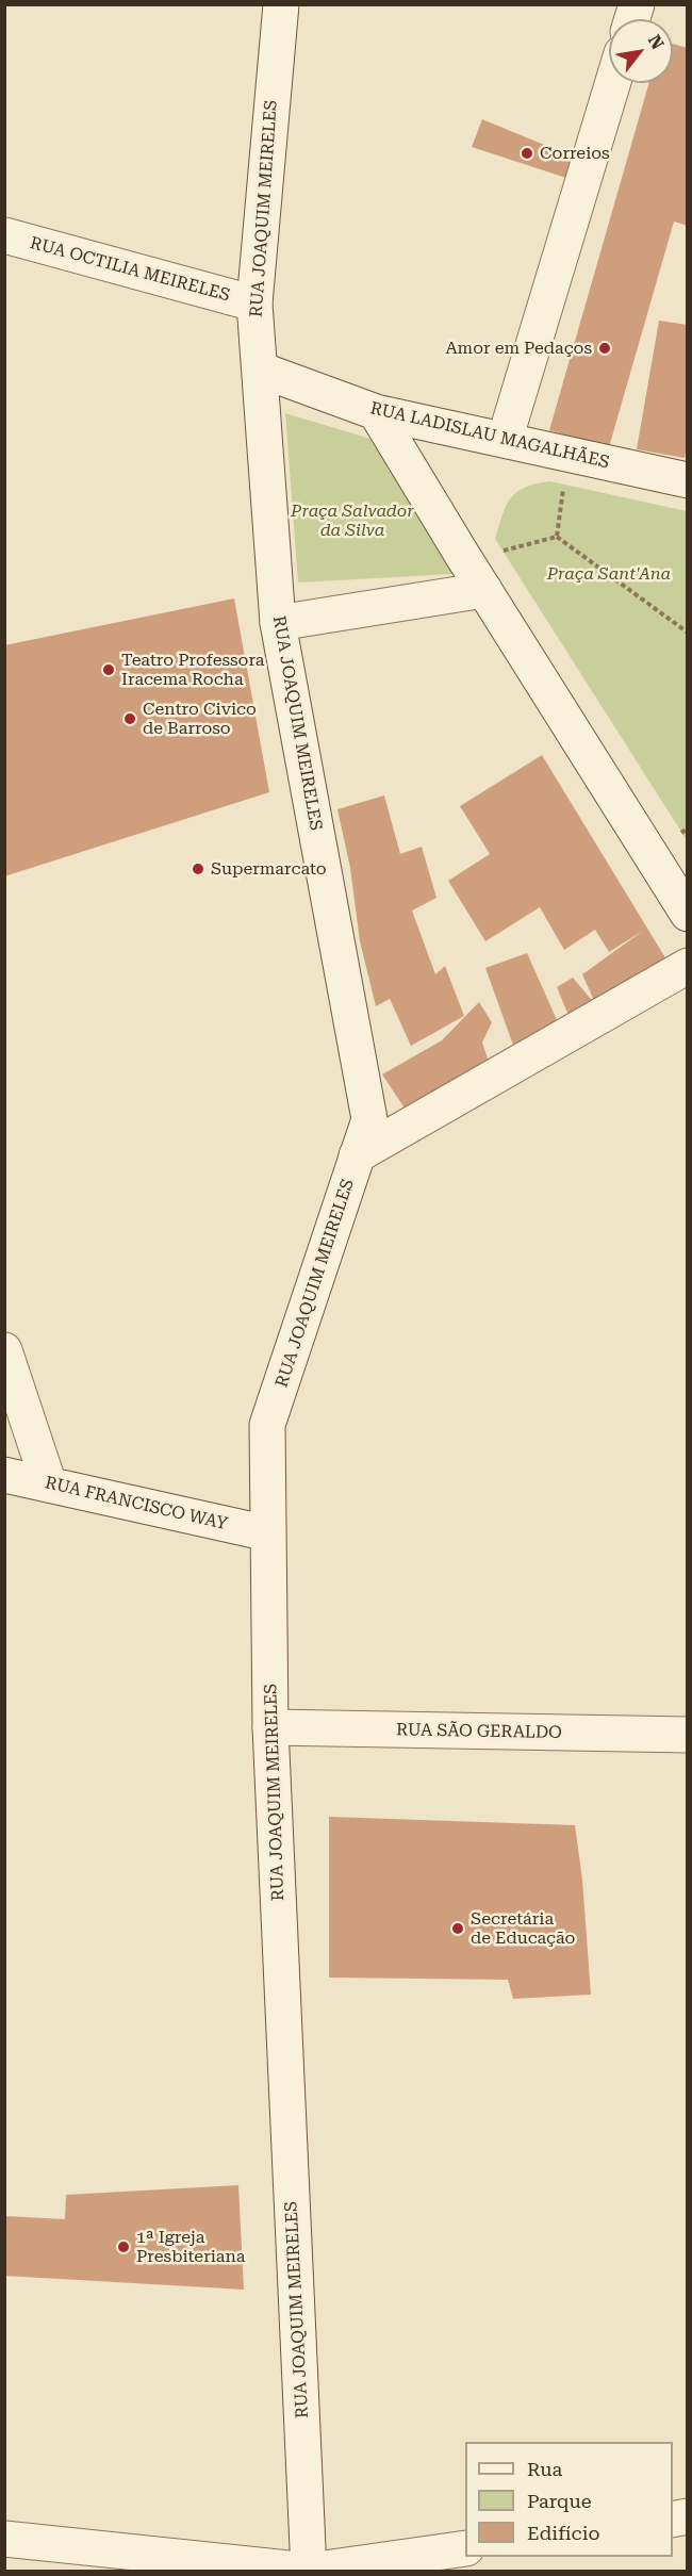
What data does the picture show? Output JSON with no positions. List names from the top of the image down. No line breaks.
{"streets":{"street":["RUA JOAQUIM MEIRELES","RUA OCTILIA MEIRELES","RUA LADISLAU MAGALHÃES","RUA FRANCISCO WAY","RUA SÃO GERALDO"]},"crossings":[["RUA JOAQUIM MEIRELES","RUA OCTILIA MEIRELES"],["RUA JOAQUIM MEIRELES","RUA LADISLAU MAGALHÃES"],["RUA JOAQUIM MEIRELES","RUA FRANCISCO WAY"],["RUA JOAQUIM MEIRELES","RUA SÃO GERALDO"]],"parks":["Praça Salvador da Silva","Praça Sant'Ana"],"places":["Correios","Amor em Pedaços","Teatro Professora Iracema Rocha","Centro Civico de Barroso","Supermarcato","Secretária de Educação","1ª Igreja Presbiteriana"],"legend":["Rua","Parque","Edifício"],"north":"top right"}
